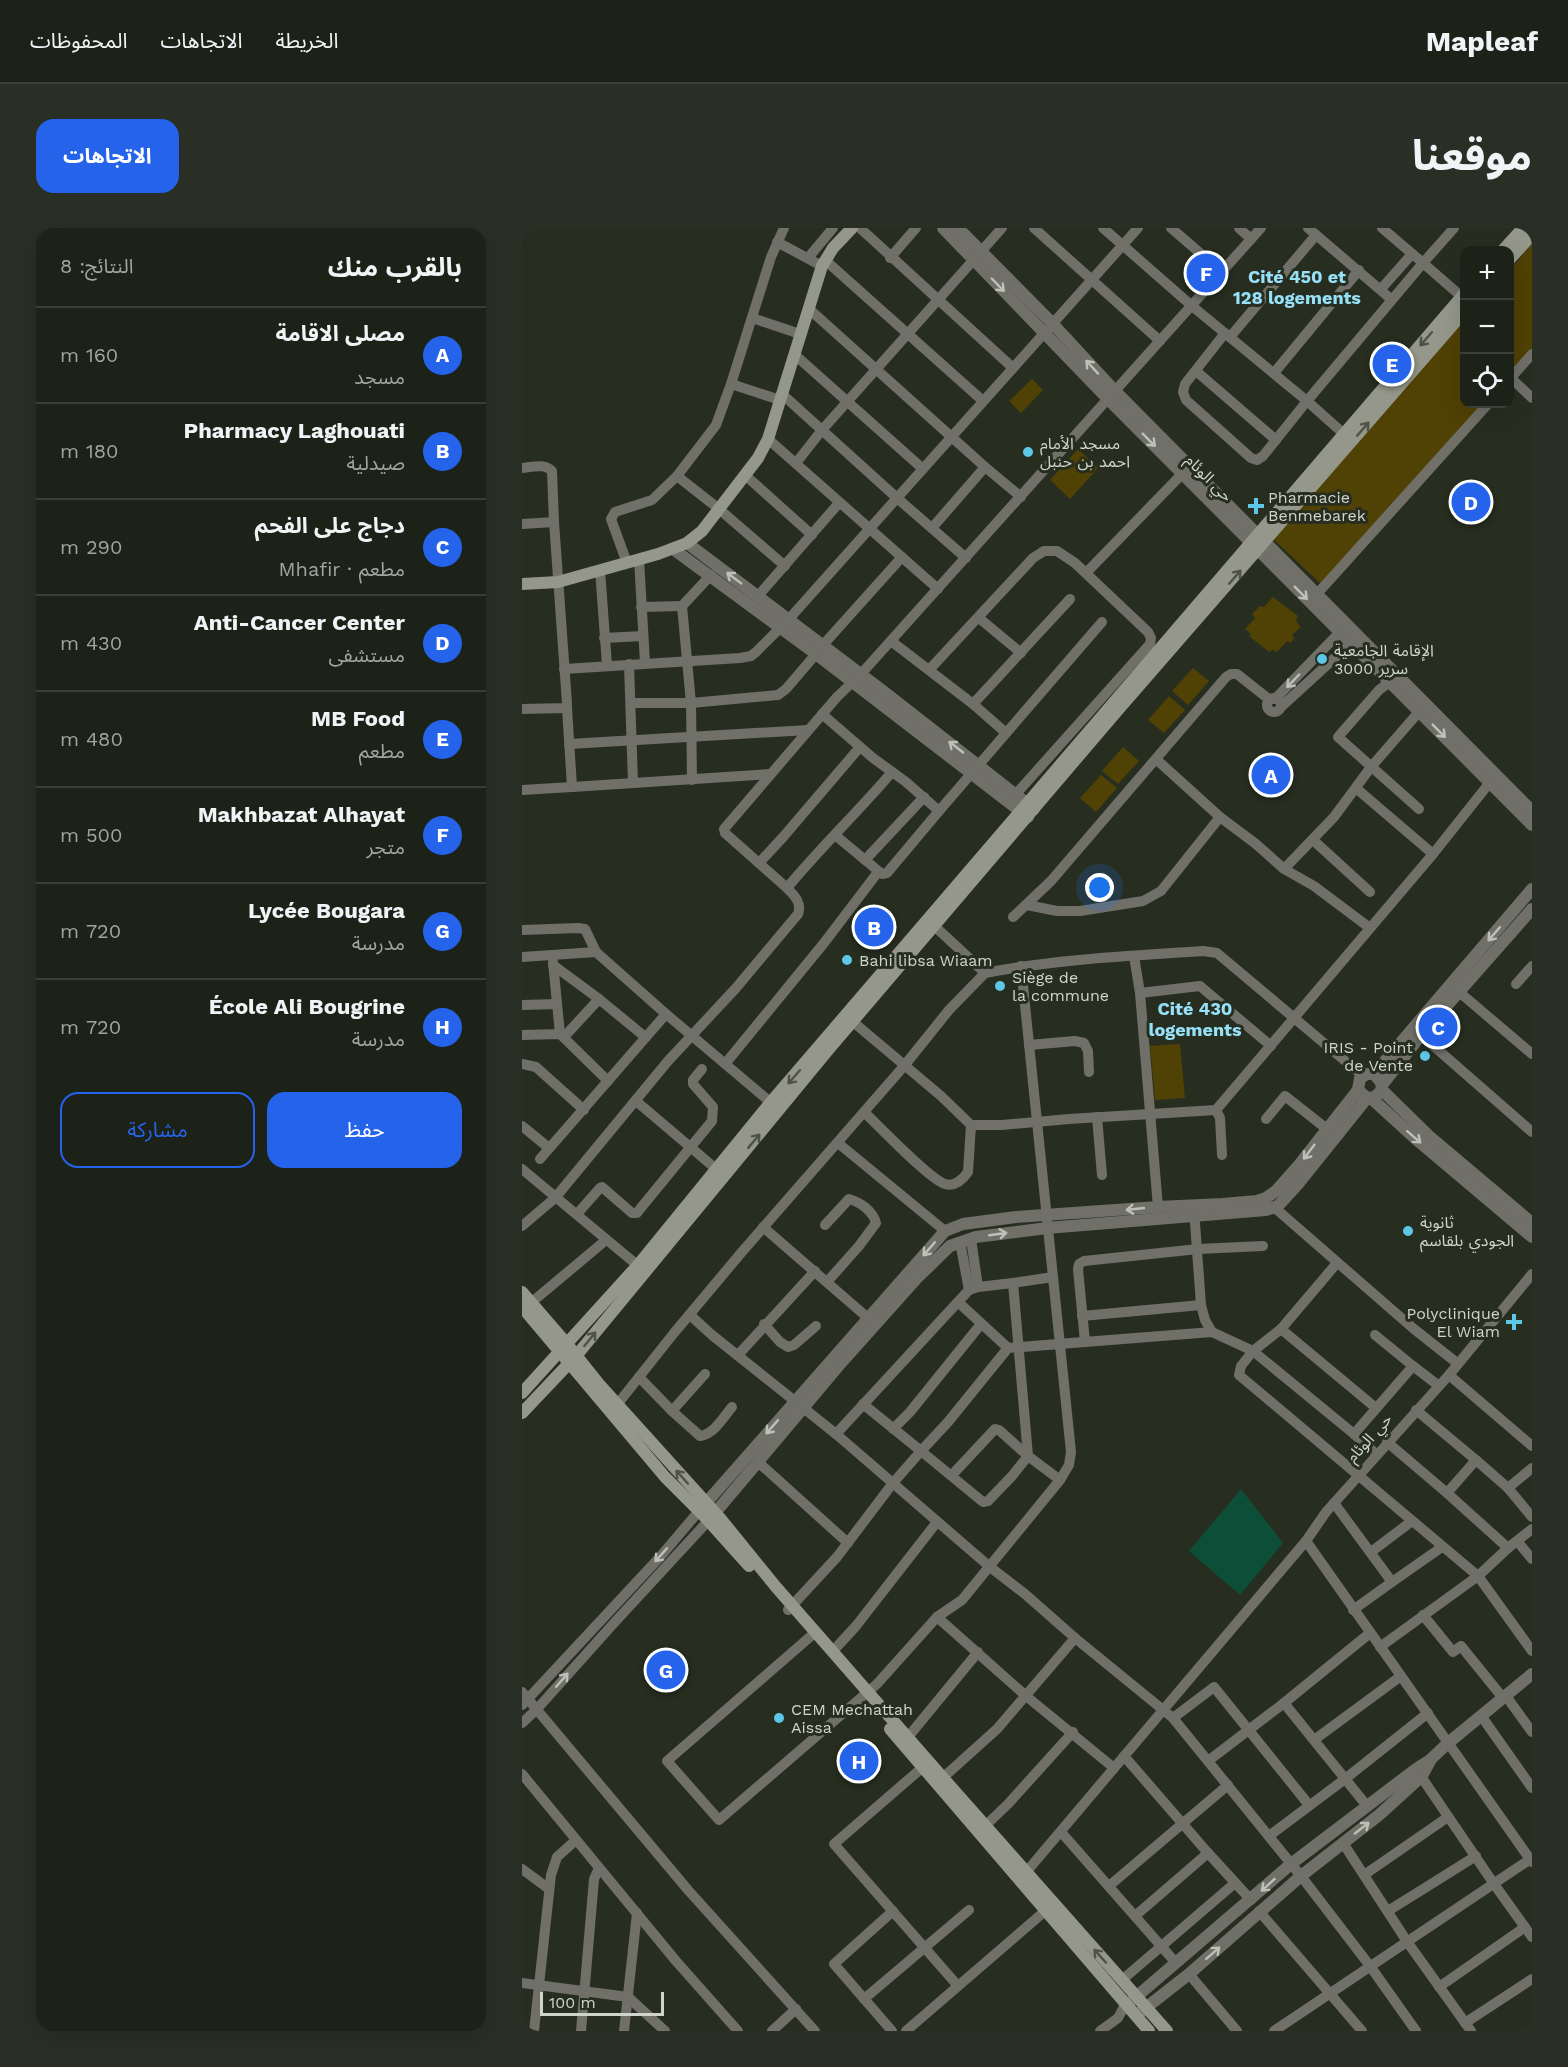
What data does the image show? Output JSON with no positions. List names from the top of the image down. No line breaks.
{"streets":{"street":["حي الوئام"]},"districts":["Cité 450 et 128 logements","Cité 430 logements"],"places":{"other":["مسجد الأمام احمد بن حنبل","الإقامة الجامعية 3000 سرير","Bahi libsa Wiaam","Siège de la commune","IRIS - Point de Vente","ثانوية الجودي بلقاسم","CEM Mechattah Aissa"],"health":["Pharmacie Benmebarek","Polyclinique El Wiam"]},"scale_bar":"100 m","page":{"header":"Mapleaf","nav":["الخريطة","الاتجاهات","المحفوظات"],"title":"موقعنا","buttons":["الاتجاهات",["حفظ","مشاركة"]],"heading":["بالقرب منك","النتائج: 8"],"map_buttons":["+","−"],"pins":["F","E","D","A","B","C","G","H"],"list":[{"mark":"A","name":"مصلى الاقامة","note":"مسجد","value":"160 m"},{"mark":"B","name":"Pharmacy Laghouati","note":"صيدلية","value":"180 m"},{"mark":"C","name":"دجاج على الفحم","note":"مطعم · Mhafir","value":"290 m"},{"mark":"D","name":"Anti-Cancer Center","note":"مستشفى","value":"430 m"},{"mark":"E","name":"MB Food","note":"مطعم","value":"480 m"},{"mark":"F","name":"Makhbazat Alhayat","note":"متجر","value":"500 m"},{"mark":"G","name":"Lycée Bougara","note":"مدرسة","value":"720 m"},{"mark":"H","name":"École Ali Bougrine","note":"مدرسة","value":"720 m"}],"scale":"100 m"}}
